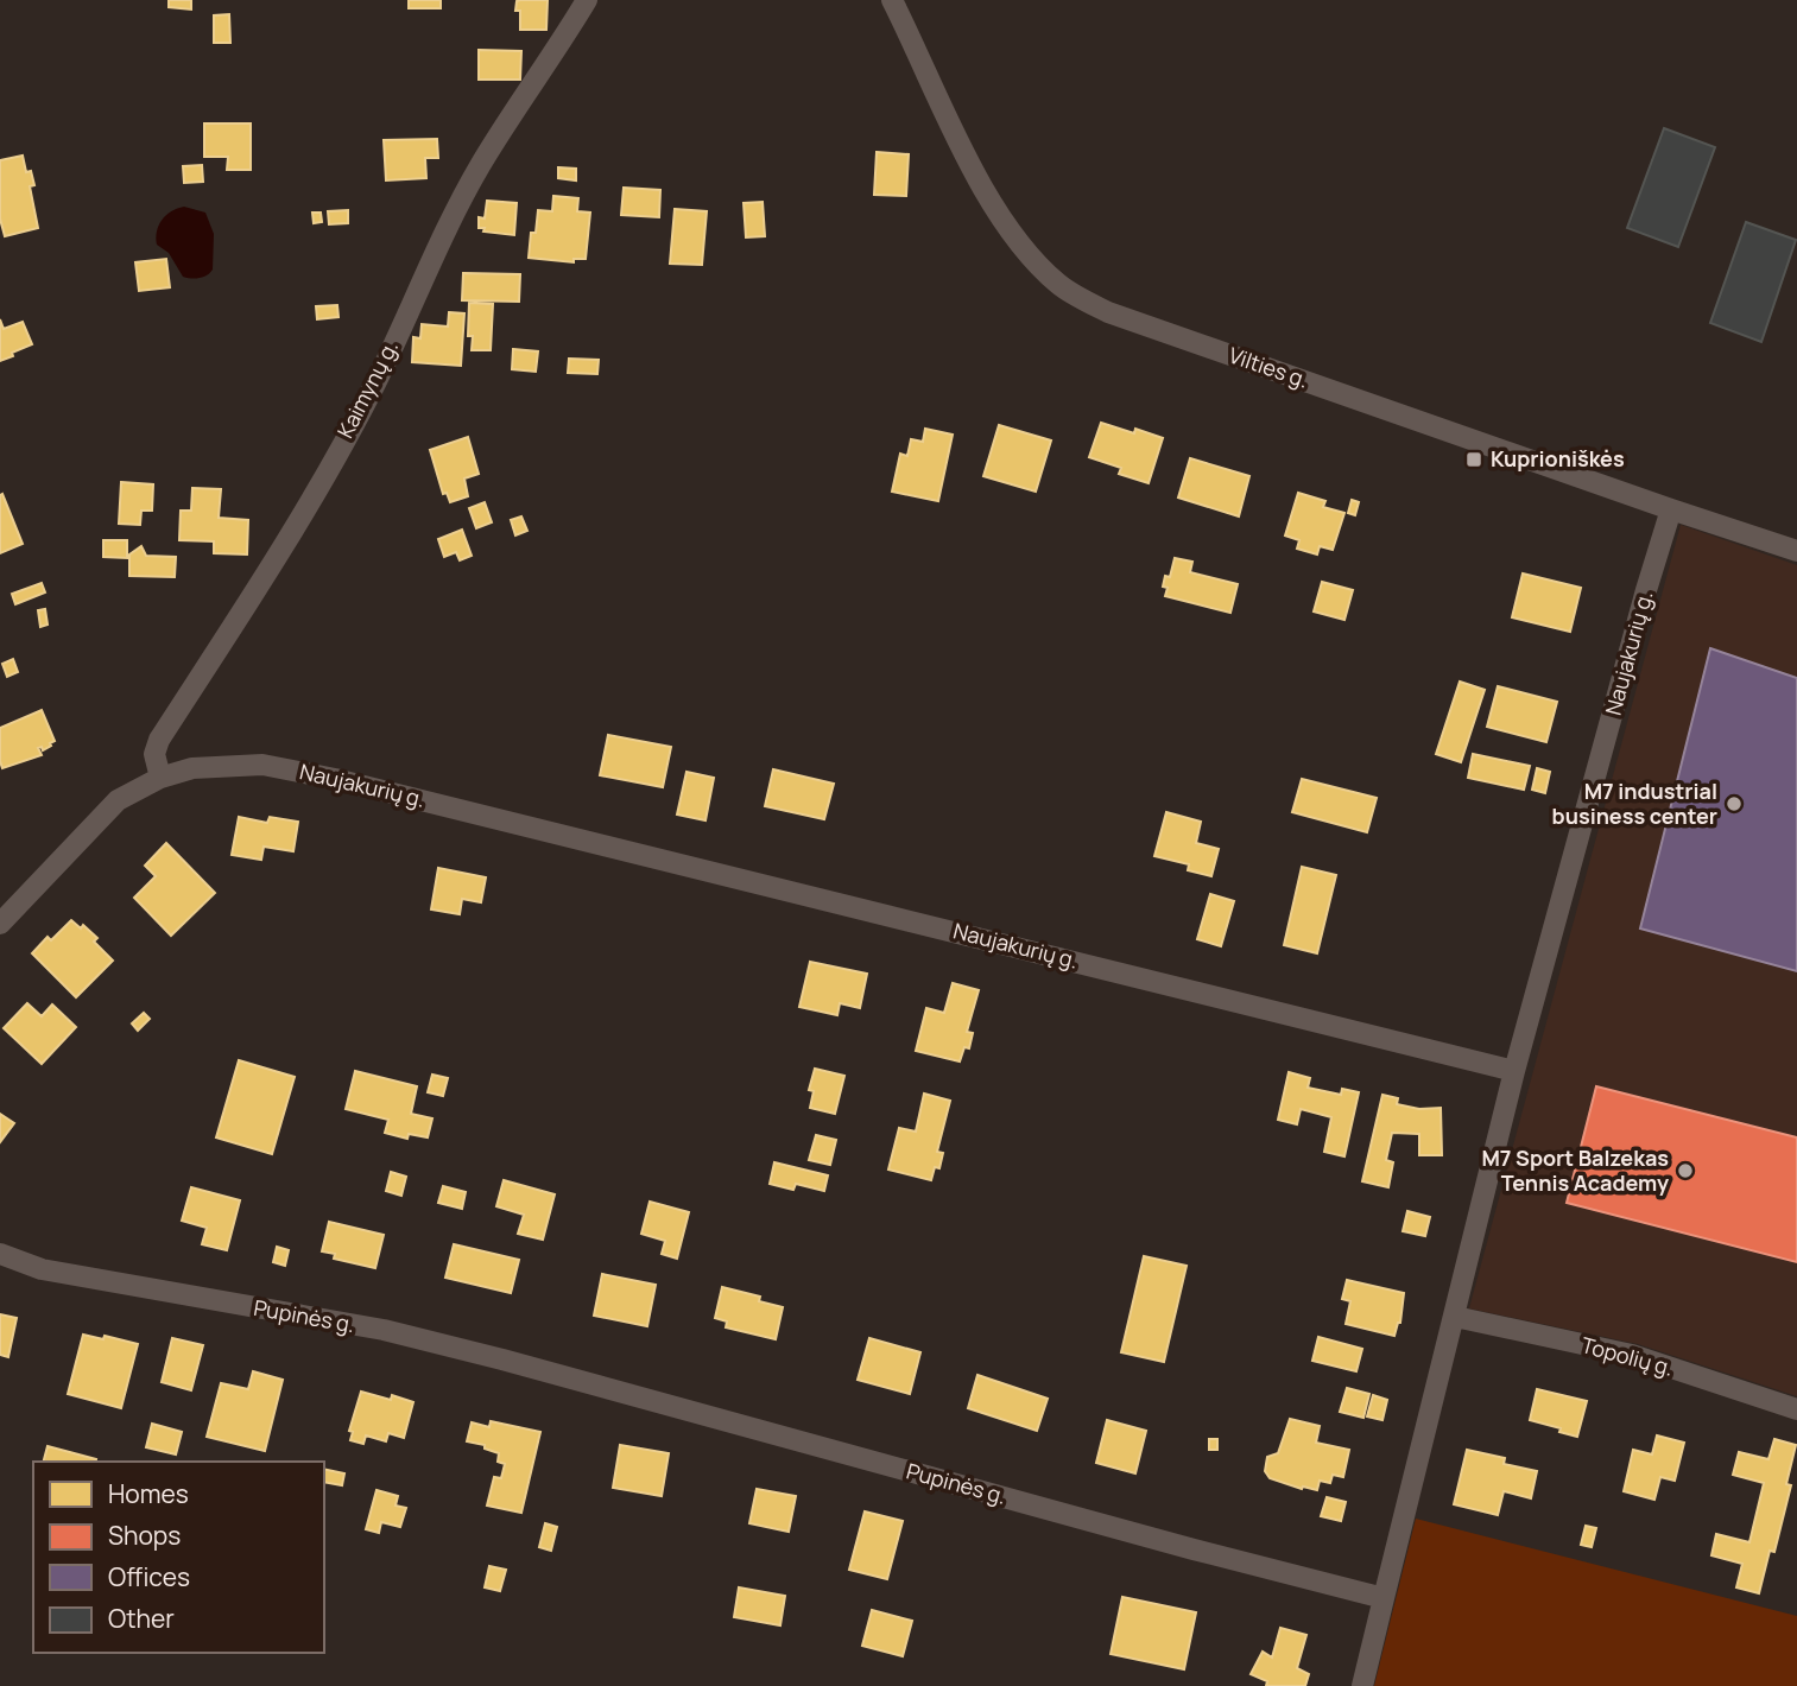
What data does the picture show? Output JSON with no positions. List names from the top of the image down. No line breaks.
{"streets":{"street":["Vilties g.","Kaimynų g.","Naujakurių g.","Pupinės g.","Topolių g."]},"crossings":[["Vilties g.","Naujakurių g."],["Kaimynų g.","Naujakurių g."]],"places":{"transit":["Kuprioniškės"],"other":["M7 industrial business center","M7 Sport Balzekas Tennis Academy"]},"legend":["Homes","Shops","Offices","Other"]}
